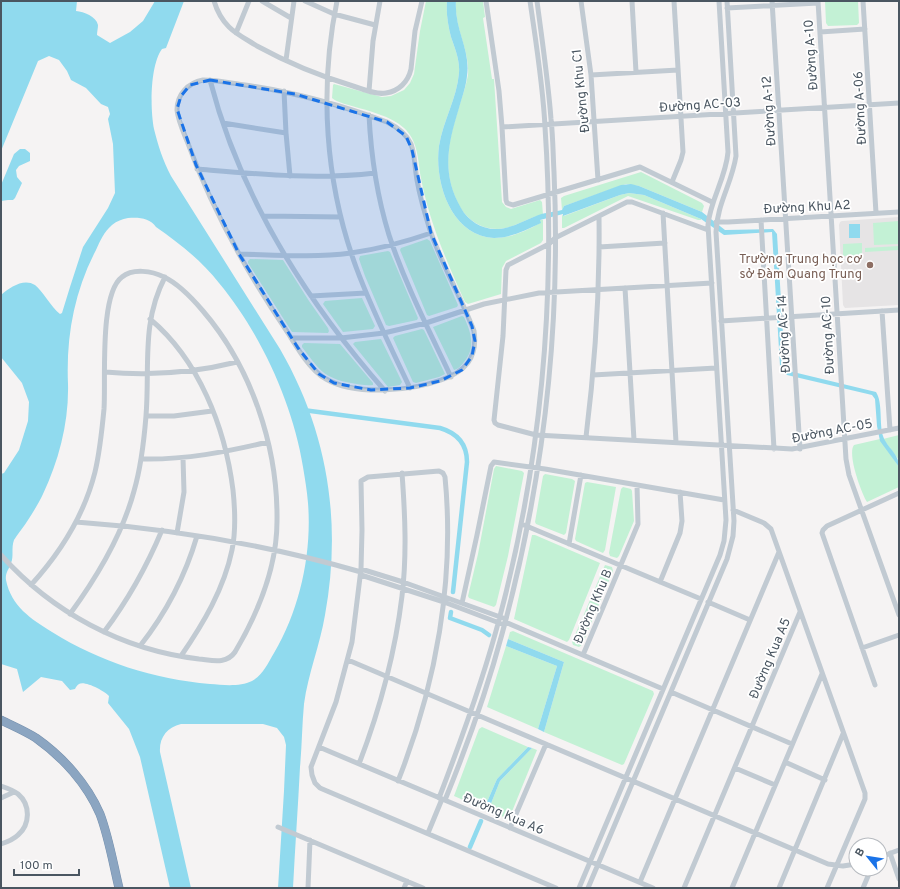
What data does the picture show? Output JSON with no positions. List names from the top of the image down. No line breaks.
{"streets":{"street":["Đường A-10","Đường Khu C1","Đường AC-03","Đường A-06","Đường A-12","Đường Khu A2","Đường AC-14","Đường AC-10","Đường AC-05","Đường Khu B","Đường Kua A5","Đường Kua A6"]},"crossings":[["Đường A-10","Đường AC-03"],["Đường A-10","Đường AC-10"],["Đường Khu C1","Đường AC-03"],["Đường AC-03","Đường A-06"],["Đường AC-03","Đường A-12"],["Đường AC-03","Đường AC-10"],["Đường A-06","Đường Khu A2"],["Đường A-12","Đường Khu A2"],["Đường A-12","Đường AC-14"],["Đường Khu A2","Đường AC-14"],["Đường Khu A2","Đường AC-10"],["Đường AC-14","Đường AC-05"],["Đường AC-10","Đường AC-05"]],"places":["Trường Trung học cơ sở Đàm Quang Trung"],"scale_bar":"100 m","north":"top left"}
